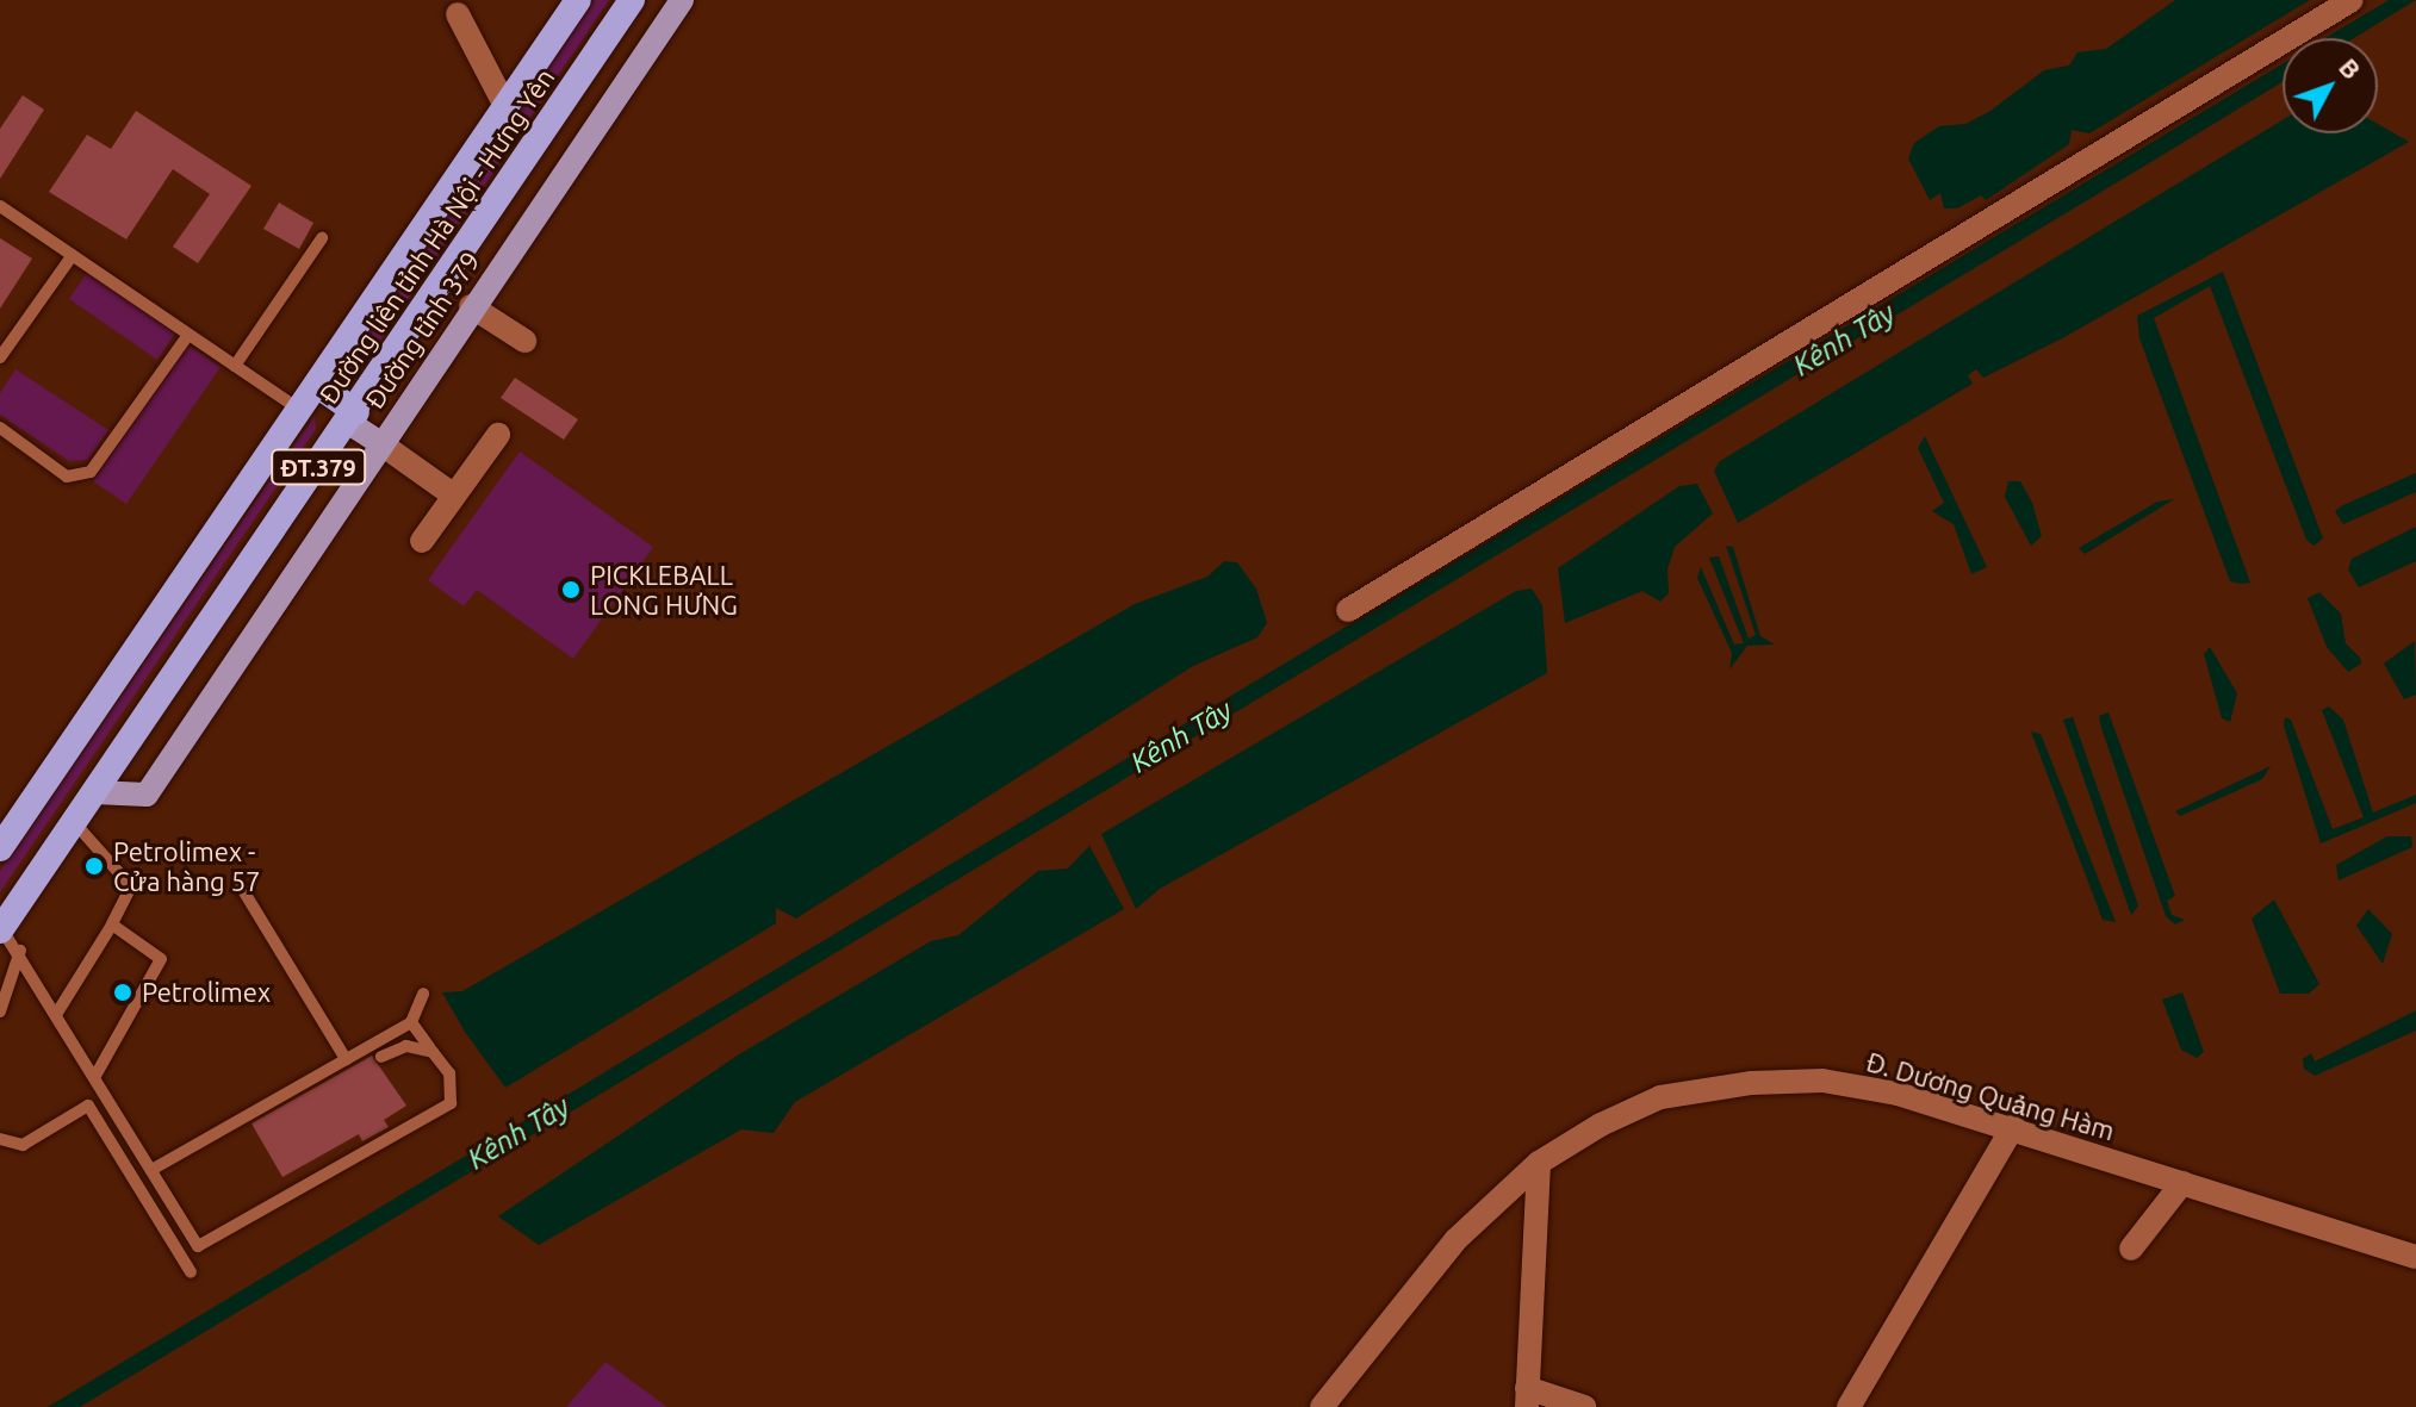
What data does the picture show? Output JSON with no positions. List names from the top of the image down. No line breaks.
{"streets":{"highway":["Đường liên tỉnh Hà Nội - Hưng Yên","ĐT.379"],"main road":["Đường tỉnh 379"],"street":["Đ. Dương Quảng Hàm"]},"crossings":[["Đường liên tỉnh Hà Nội - Hưng Yên","Đường tỉnh 379"]],"water":["Kênh Tây"],"places":["PICKLEBALL LONG HƯNG","Petrolimex - Cửa hàng 57","Petrolimex"],"north":"top right"}
